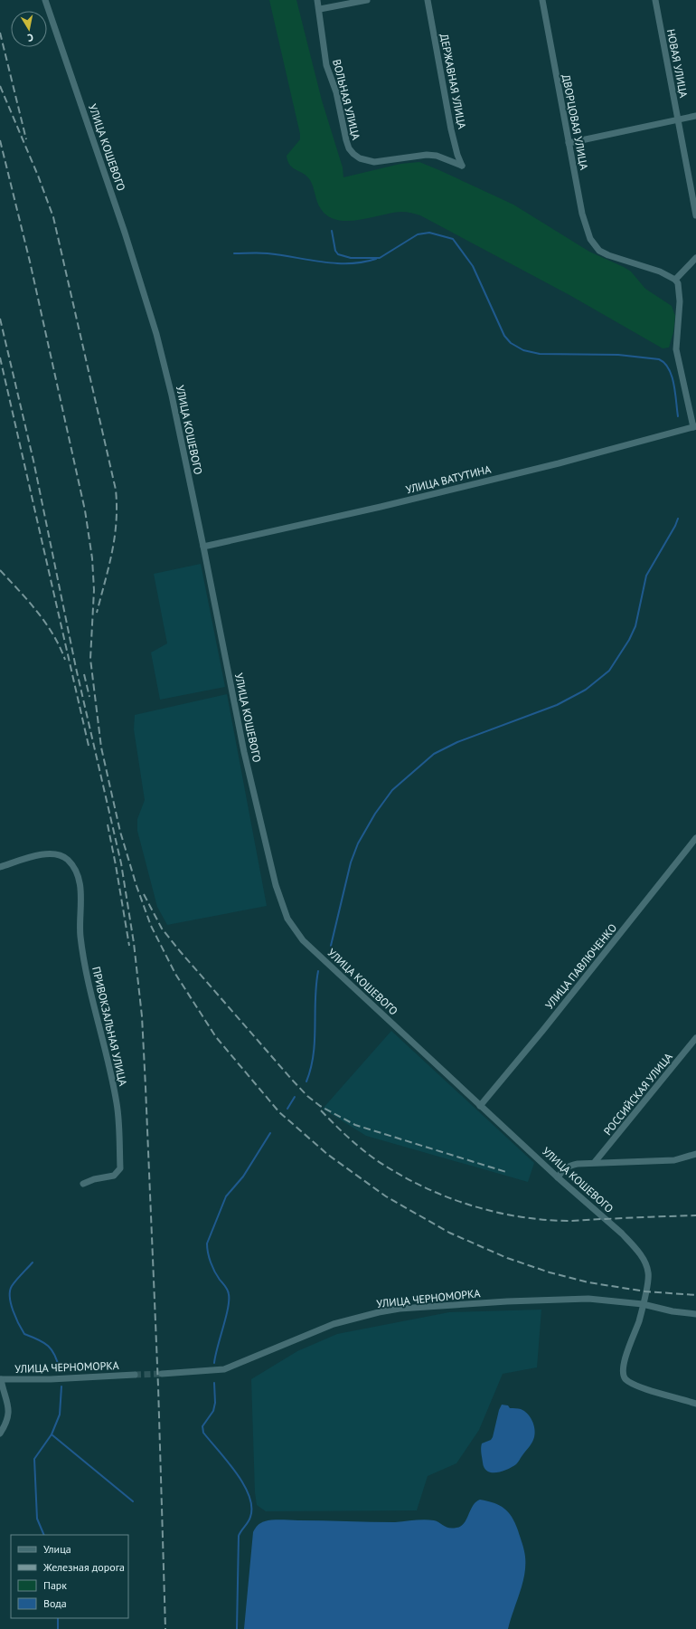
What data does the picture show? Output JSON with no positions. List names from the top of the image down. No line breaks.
{"streets":{"street":["НОВАЯ УЛИЦА","ДЕРЖАВНАЯ УЛИЦА","ВОЛЬНАЯ УЛИЦА","ДВОРЦОВАЯ УЛИЦА","УЛИЦА КОШЕВОГО","УЛИЦА ВАТУТИНА","УЛИЦА ПАВЛЮЧЕНКО","ПРИВОКЗАЛЬНАЯ УЛИЦА","РОССИЙСКАЯ УЛИЦА","УЛИЦА ЧЕРНОМОРКА"]},"crossings":[["ДЕРЖАВНАЯ УЛИЦА","ВОЛЬНАЯ УЛИЦА"],["УЛИЦА КОШЕВОГО","УЛИЦА ВАТУТИНА"],["УЛИЦА КОШЕВОГО","УЛИЦА ПАВЛЮЧЕНКО"],["УЛИЦА КОШЕВОГО","УЛИЦА ЧЕРНОМОРКА"]],"legend":["Улица","Железная дорога","Парк","Вода"],"north":"bottom"}
